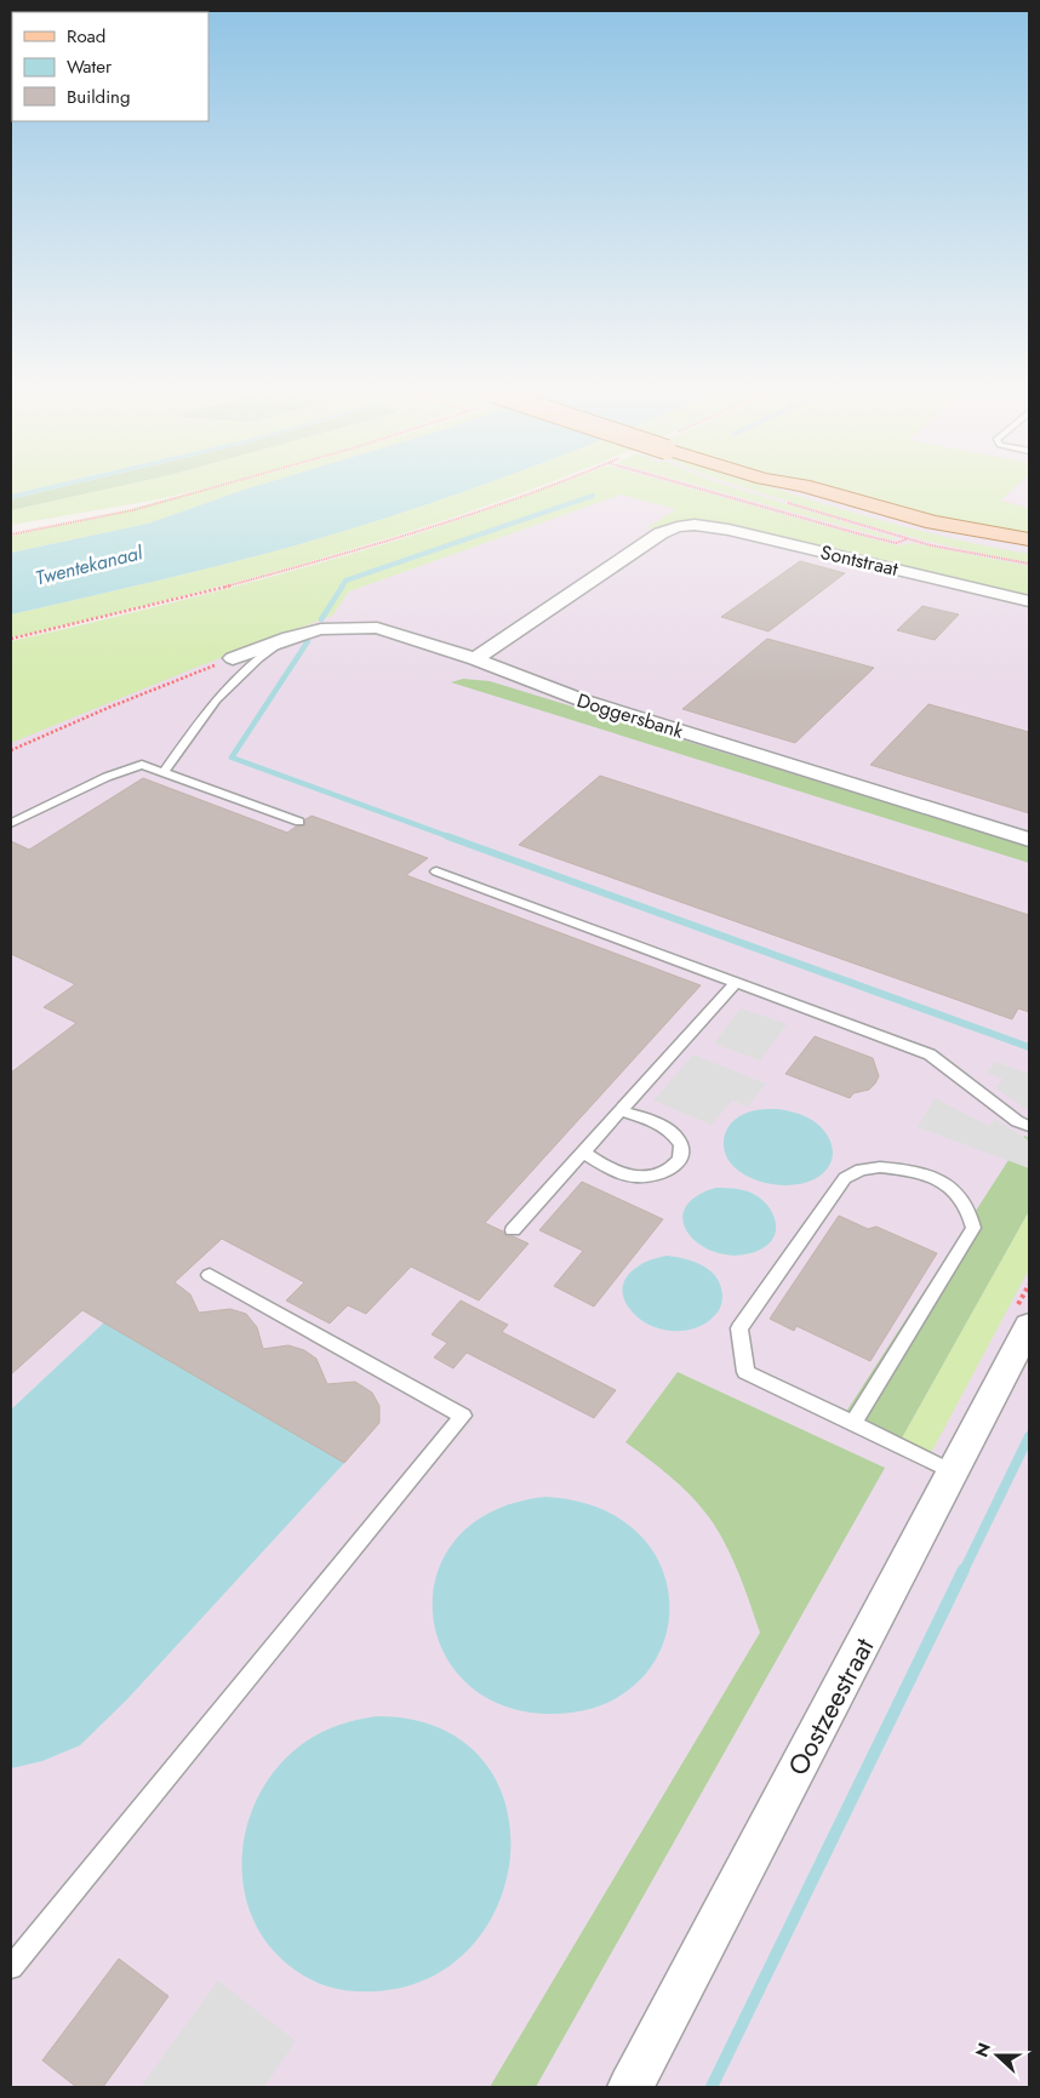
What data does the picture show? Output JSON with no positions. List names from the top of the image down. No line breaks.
{"streets":{"street":["Sontstraat","Doggersbank","Oostzeestraat"]},"crossings":[["Sontstraat","Doggersbank"]],"water":["Twentekanaal"],"legend":["Road","Water","Building"],"north":"left"}
